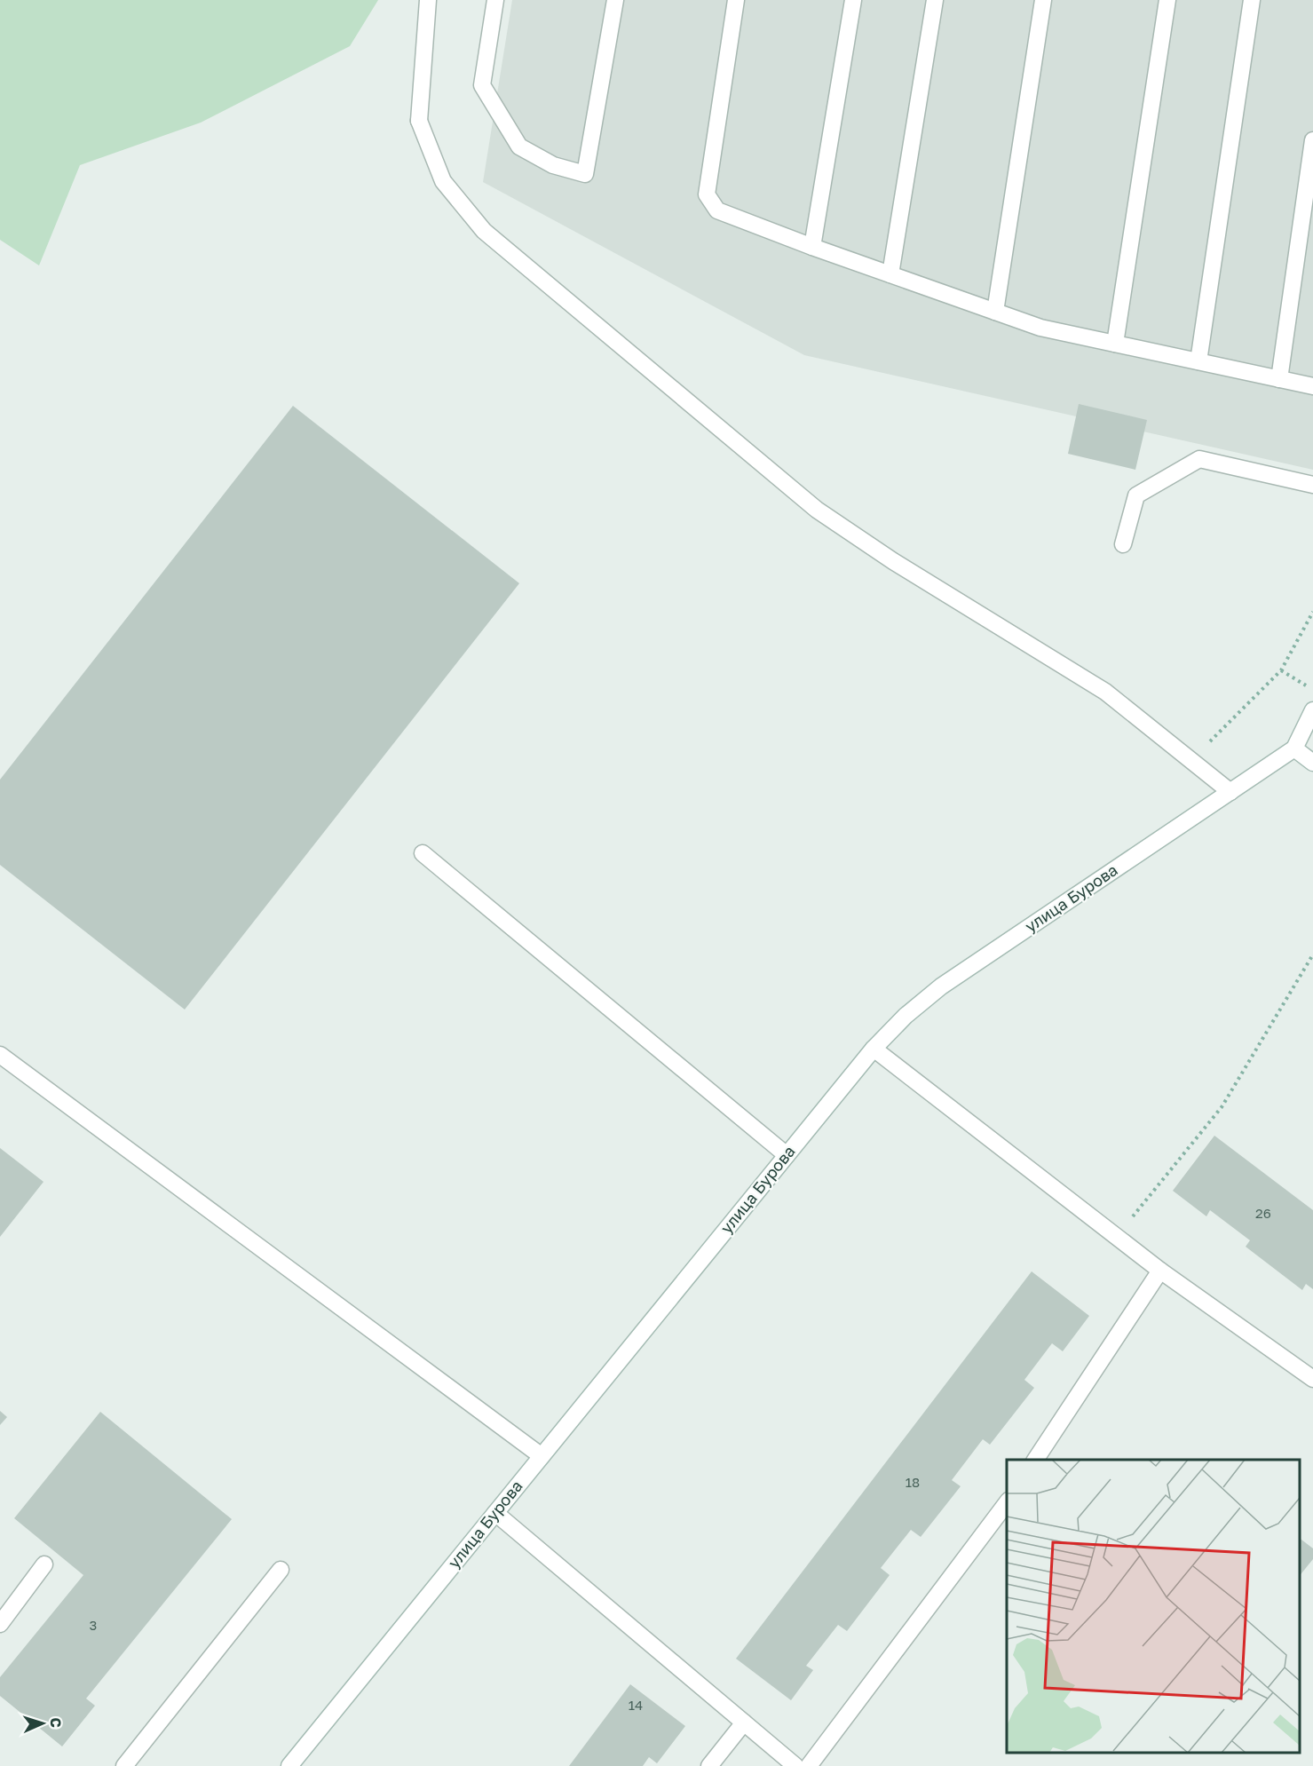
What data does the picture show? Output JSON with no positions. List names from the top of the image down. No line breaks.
{"streets":{"main road":["улица Бурова"]},"house_numbers":["26","18","3","14"],"north":"right"}
